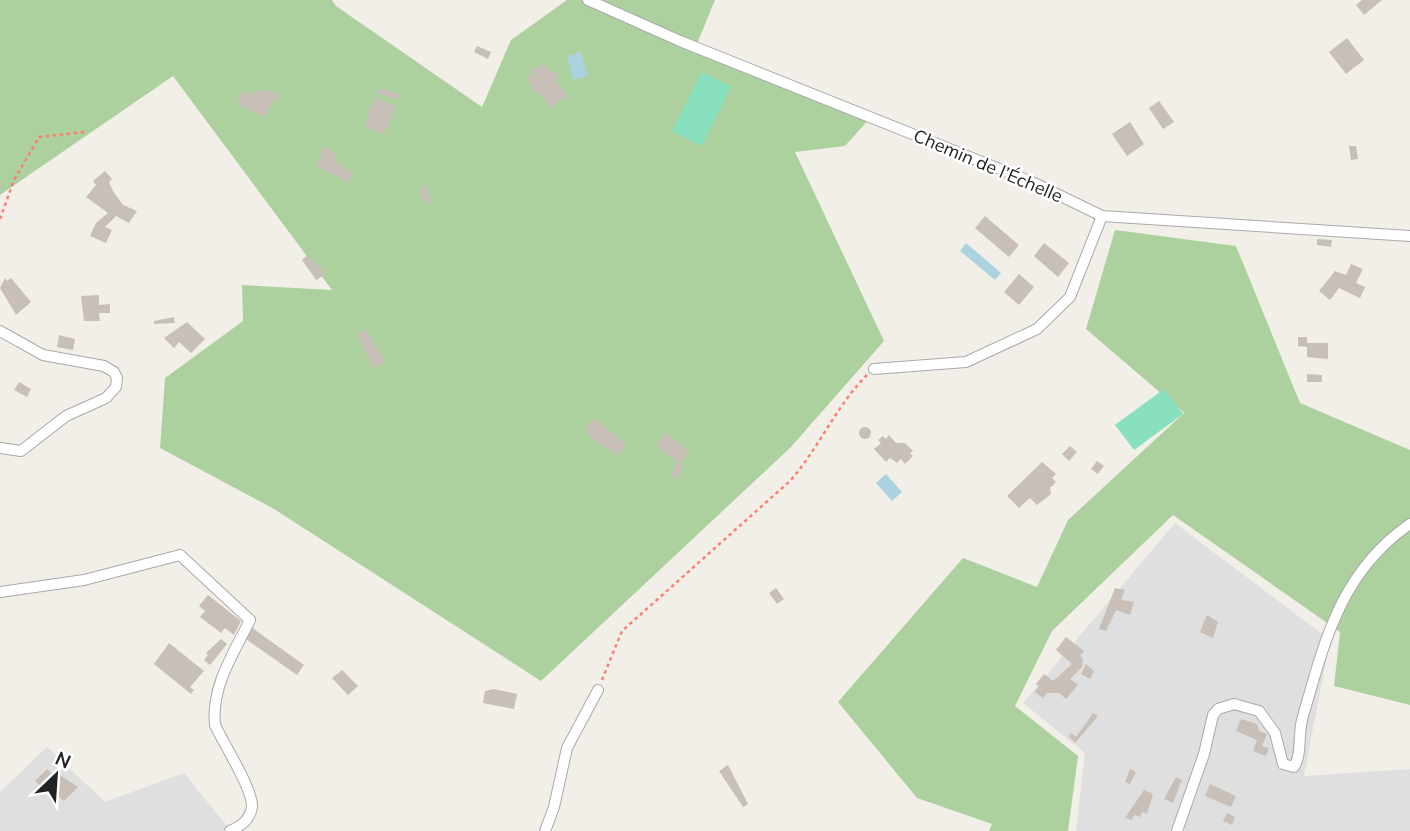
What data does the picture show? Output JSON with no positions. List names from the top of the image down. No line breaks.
{"streets":{"street":["Chemin de l’Échelle"]},"north":"top right"}
